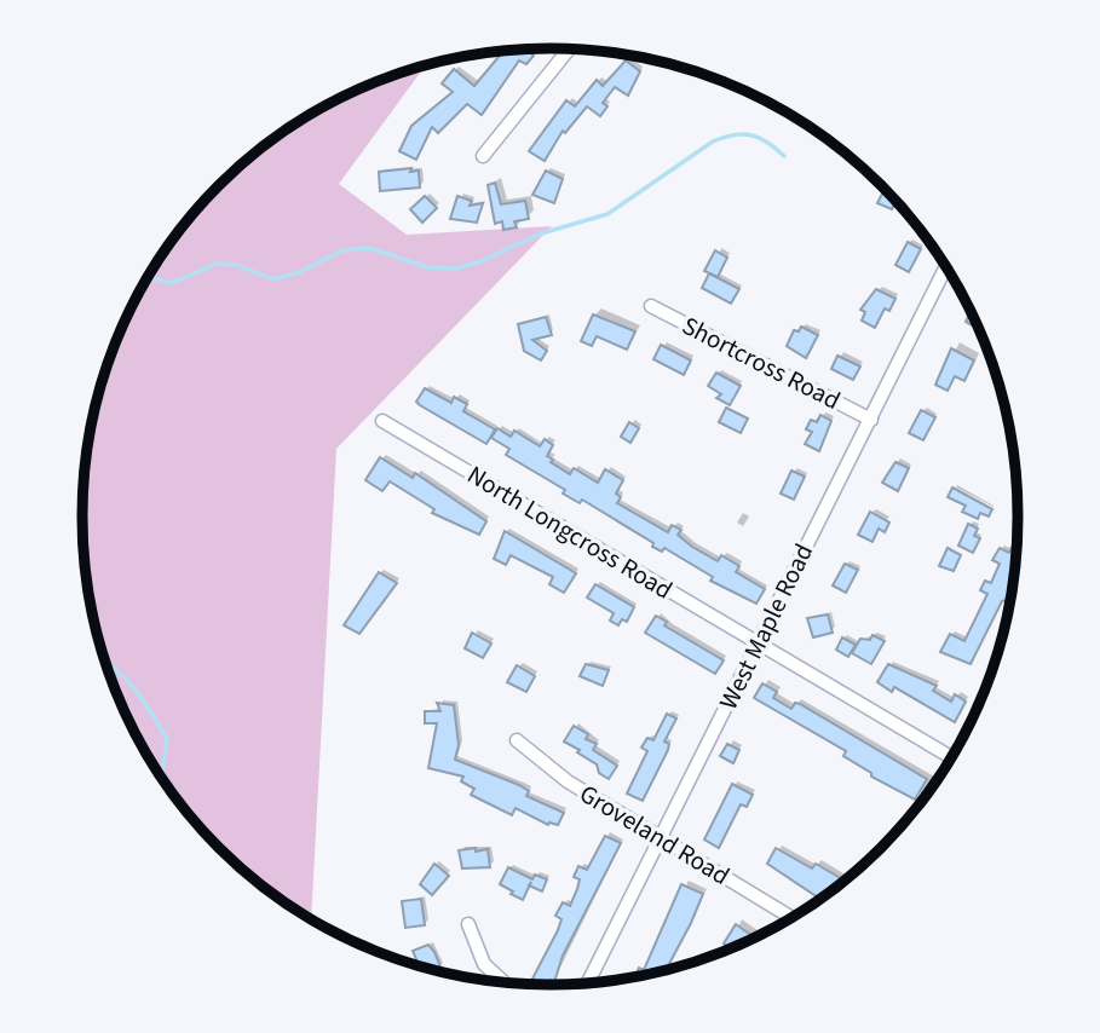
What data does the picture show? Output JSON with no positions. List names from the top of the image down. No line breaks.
{"streets":{"street":["Shortcross Road","North Longcross Road","West Maple Road","Groveland Road"]},"crossings":[["Shortcross Road","West Maple Road"],["North Longcross Road","West Maple Road"],["West Maple Road","Groveland Road"]]}
